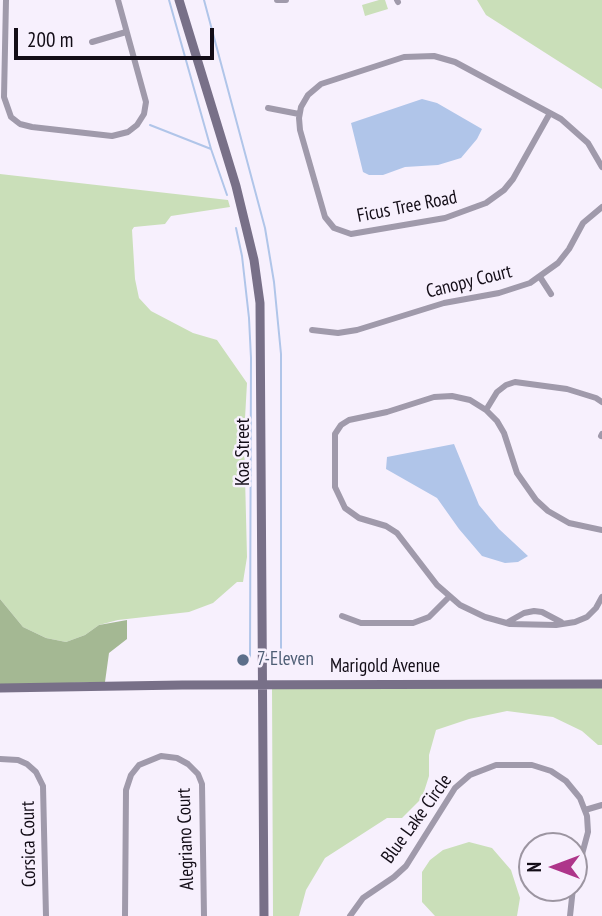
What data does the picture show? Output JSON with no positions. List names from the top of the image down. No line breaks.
{"streets":{"main road":["Koa Street","Marigold Avenue"],"street":["Ficus Tree Road","Canopy Court","Blue Lake Circle","Alegriano Court","Corsica Court"]},"crossings":[["Koa Street","Marigold Avenue"]],"places":["7-Eleven"],"scale_bar":"200 m","north":"left"}
